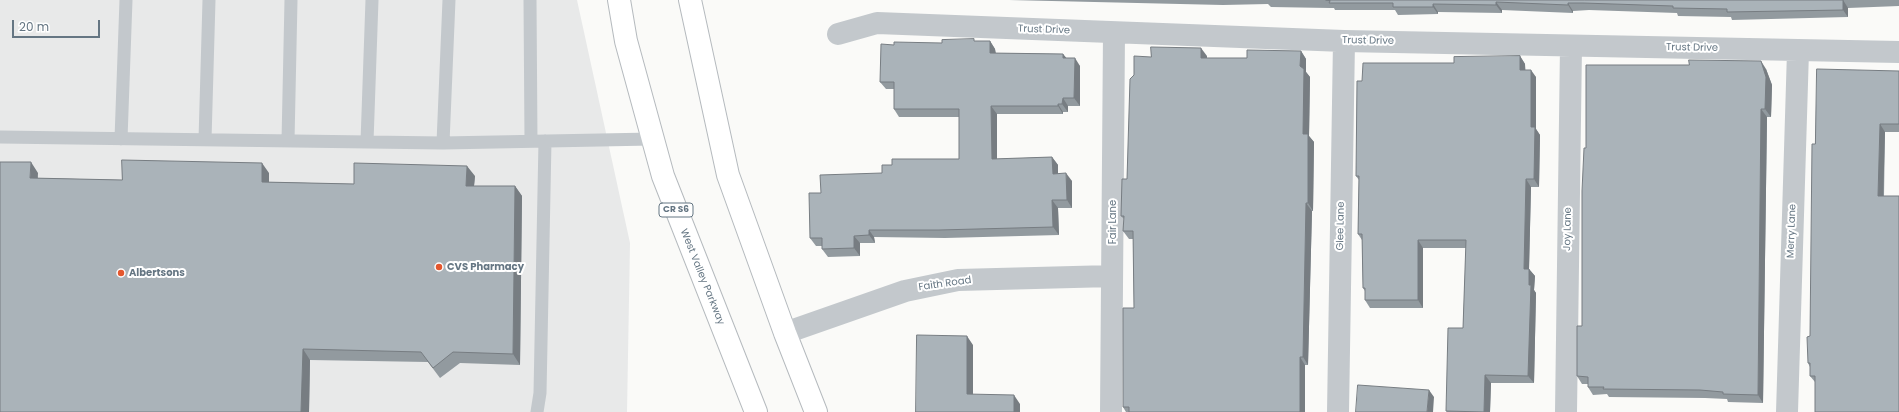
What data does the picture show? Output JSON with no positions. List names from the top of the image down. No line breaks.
{"streets":{"main road":["CR S6","West Valley Parkway"],"street":["Trust Drive","Fair Lane","Glee Lane","Joy Lane","Merry Lane","Faith Road"]},"crossings":[["Trust Drive","Fair Lane"],["Trust Drive","Glee Lane"],["Trust Drive","Joy Lane"],["Trust Drive","Merry Lane"],["Fair Lane","Faith Road"]],"places":["CVS Pharmacy","Albertsons"],"scale_bar":"20 m"}
